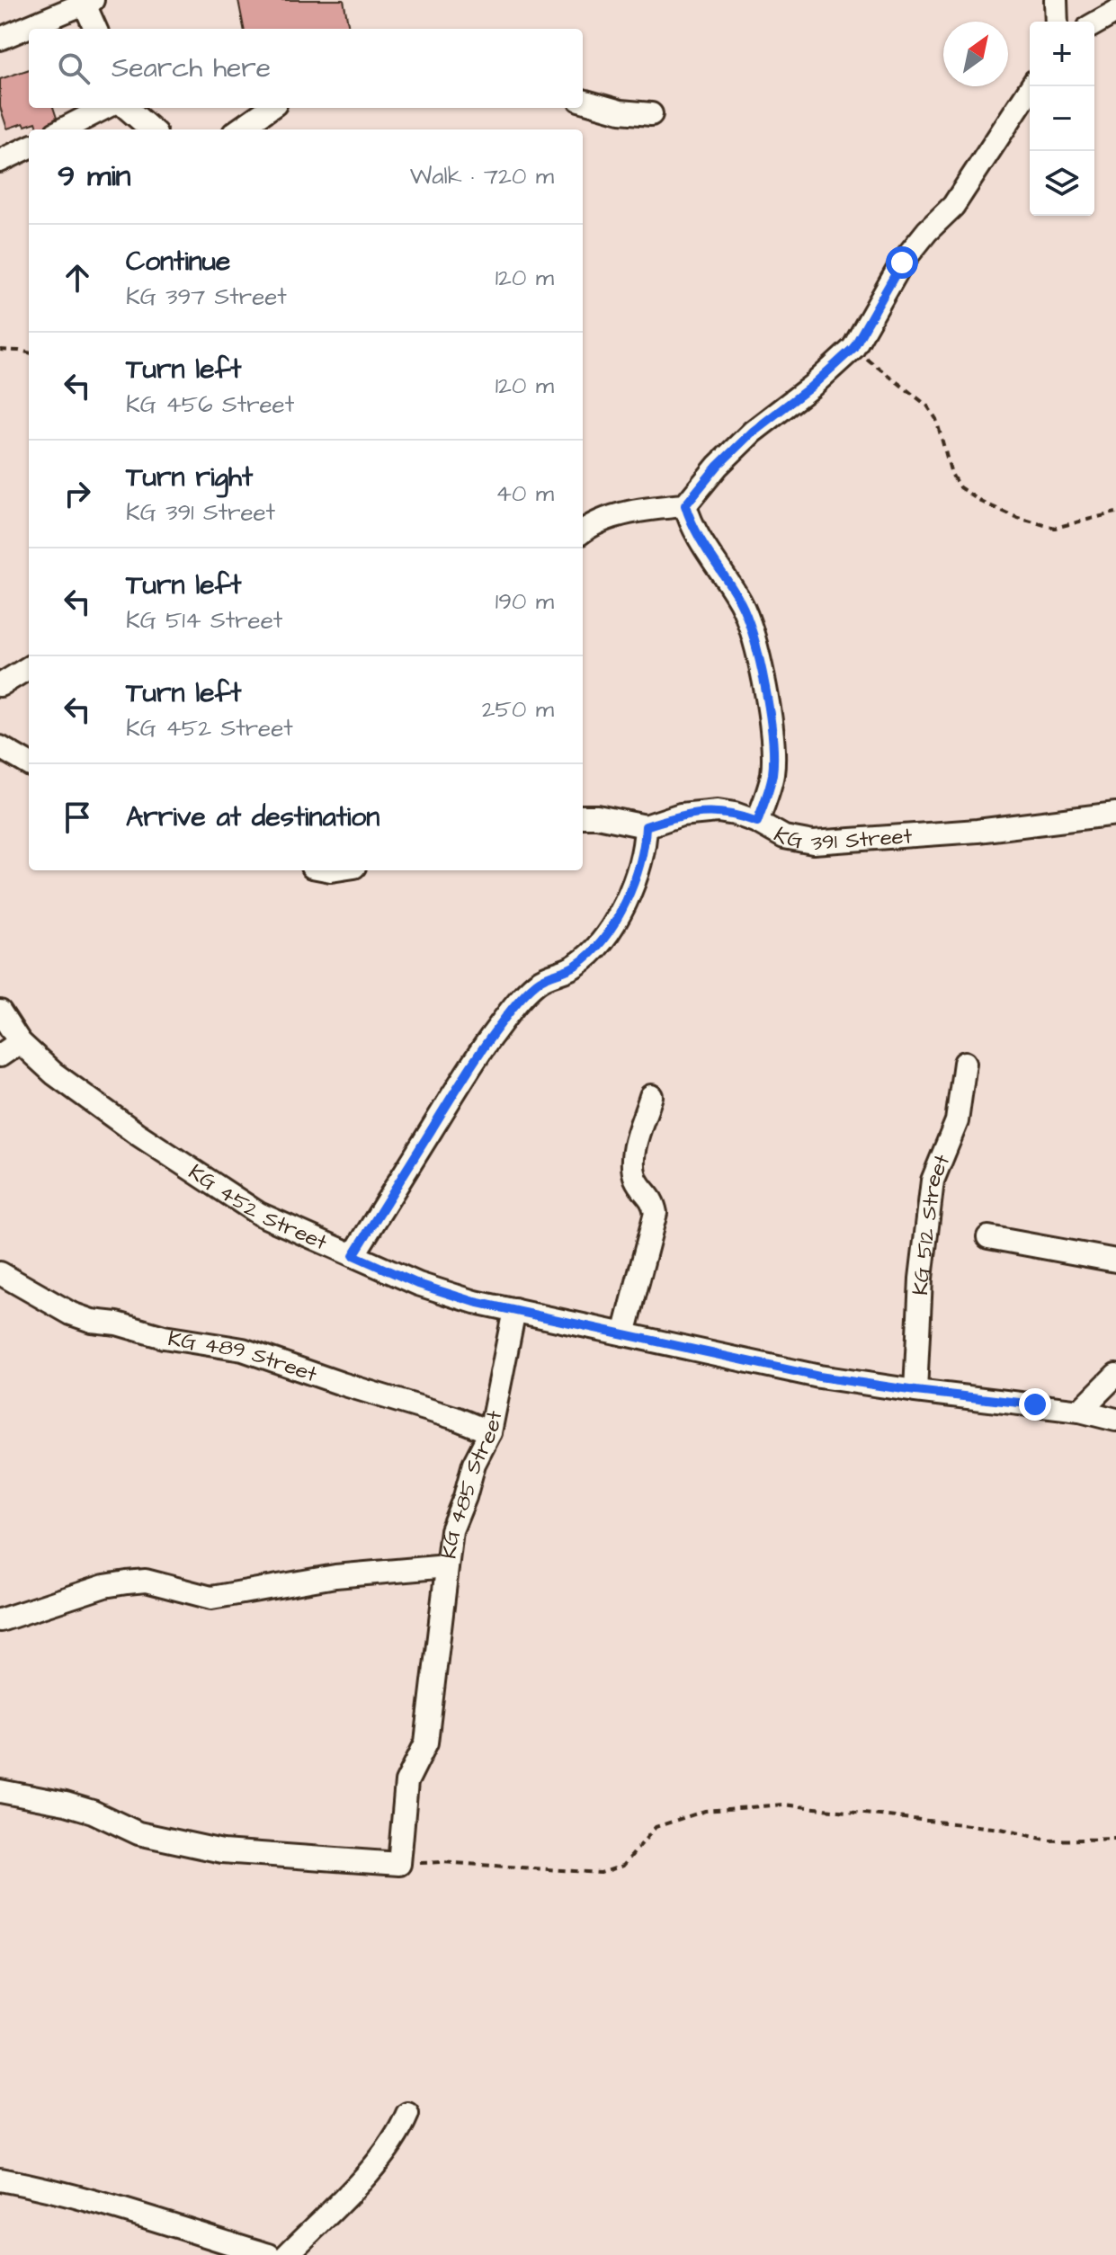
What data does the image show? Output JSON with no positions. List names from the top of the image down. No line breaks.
{"streets":{"street":["KG 391 Street","KG 452 Street","KG 512 Street","KG 489 Street","KG 485 Street"]},"crossings":[["KG 452 Street","KG 512 Street"],["KG 452 Street","KG 485 Street"],["KG 489 Street","KG 485 Street"]],"north":"top right","page":{"map_buttons":["+","−"],"search":"Search here","heading":["9 min","Walk · 720 m"],"list":[["Continue","KG 397 Street","120 m"],["Turn left","KG 456 Street","120 m"],["Turn right","KG 391 Street","40 m"],["Turn left","KG 514 Street","190 m"],["Turn left","KG 452 Street","250 m"],"Arrive at destination"]}}
